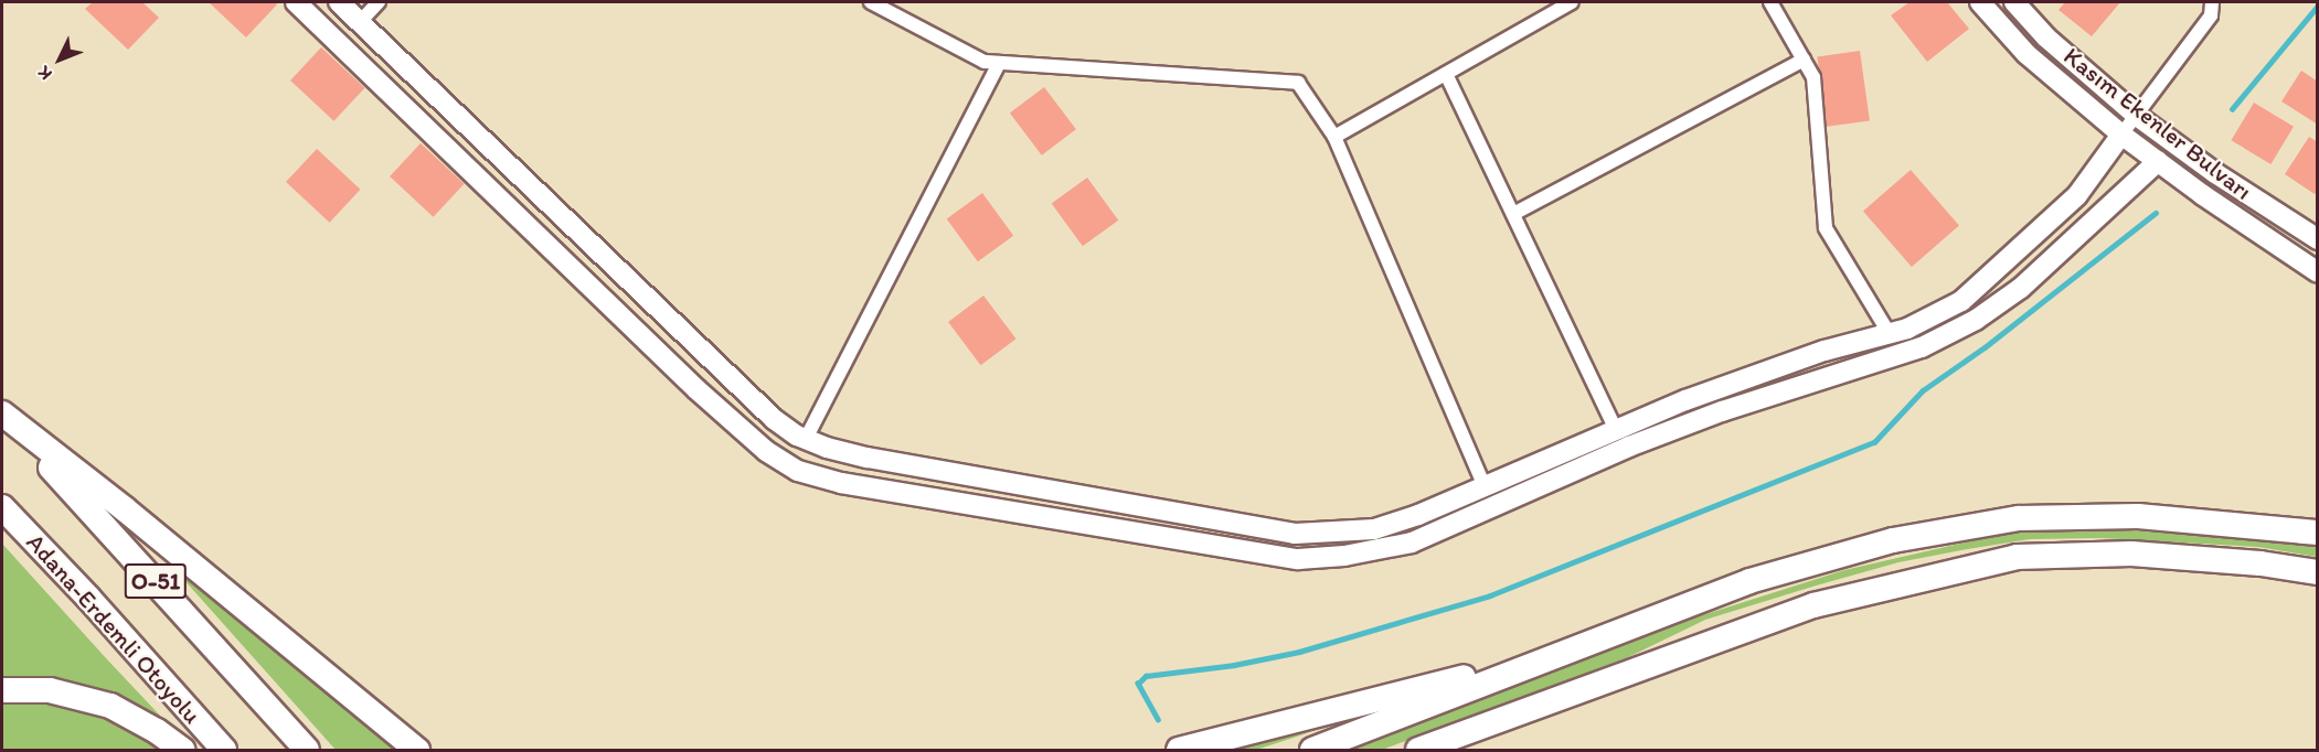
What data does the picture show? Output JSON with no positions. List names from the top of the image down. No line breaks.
{"streets":{"highway":["O-51","Adana-Erdemli Otoyolu"],"street":["Kasım Ekenler Bulvarı"]},"north":"bottom left"}
